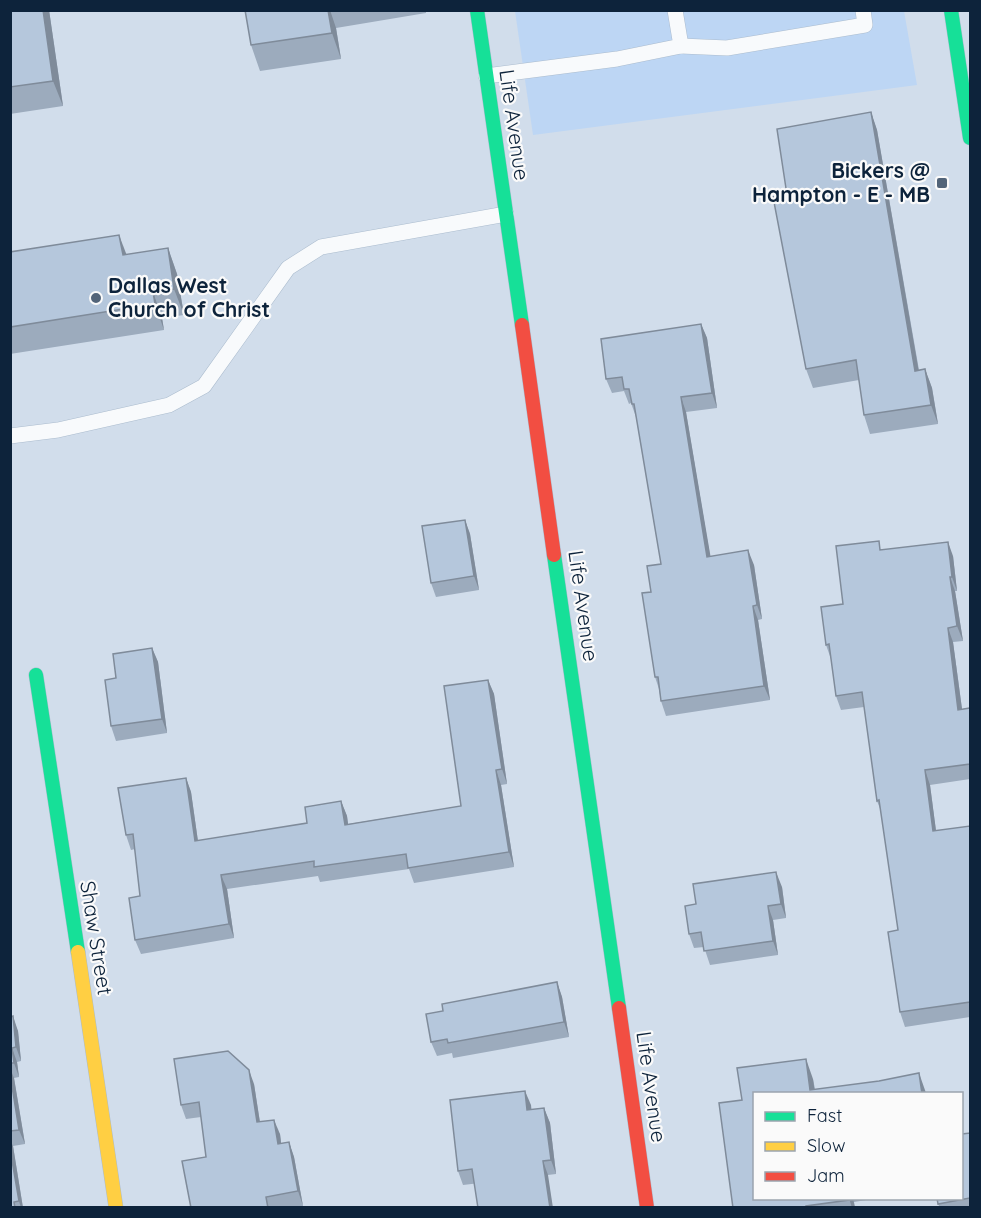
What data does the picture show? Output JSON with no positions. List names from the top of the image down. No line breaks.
{"streets":{"street":["Life Avenue","Shaw Street"]},"places":{"transit":["Bickers @ Hampton - E - MB"],"other":["Dallas West Church of Christ"]},"legend":["Fast","Slow","Jam"]}
